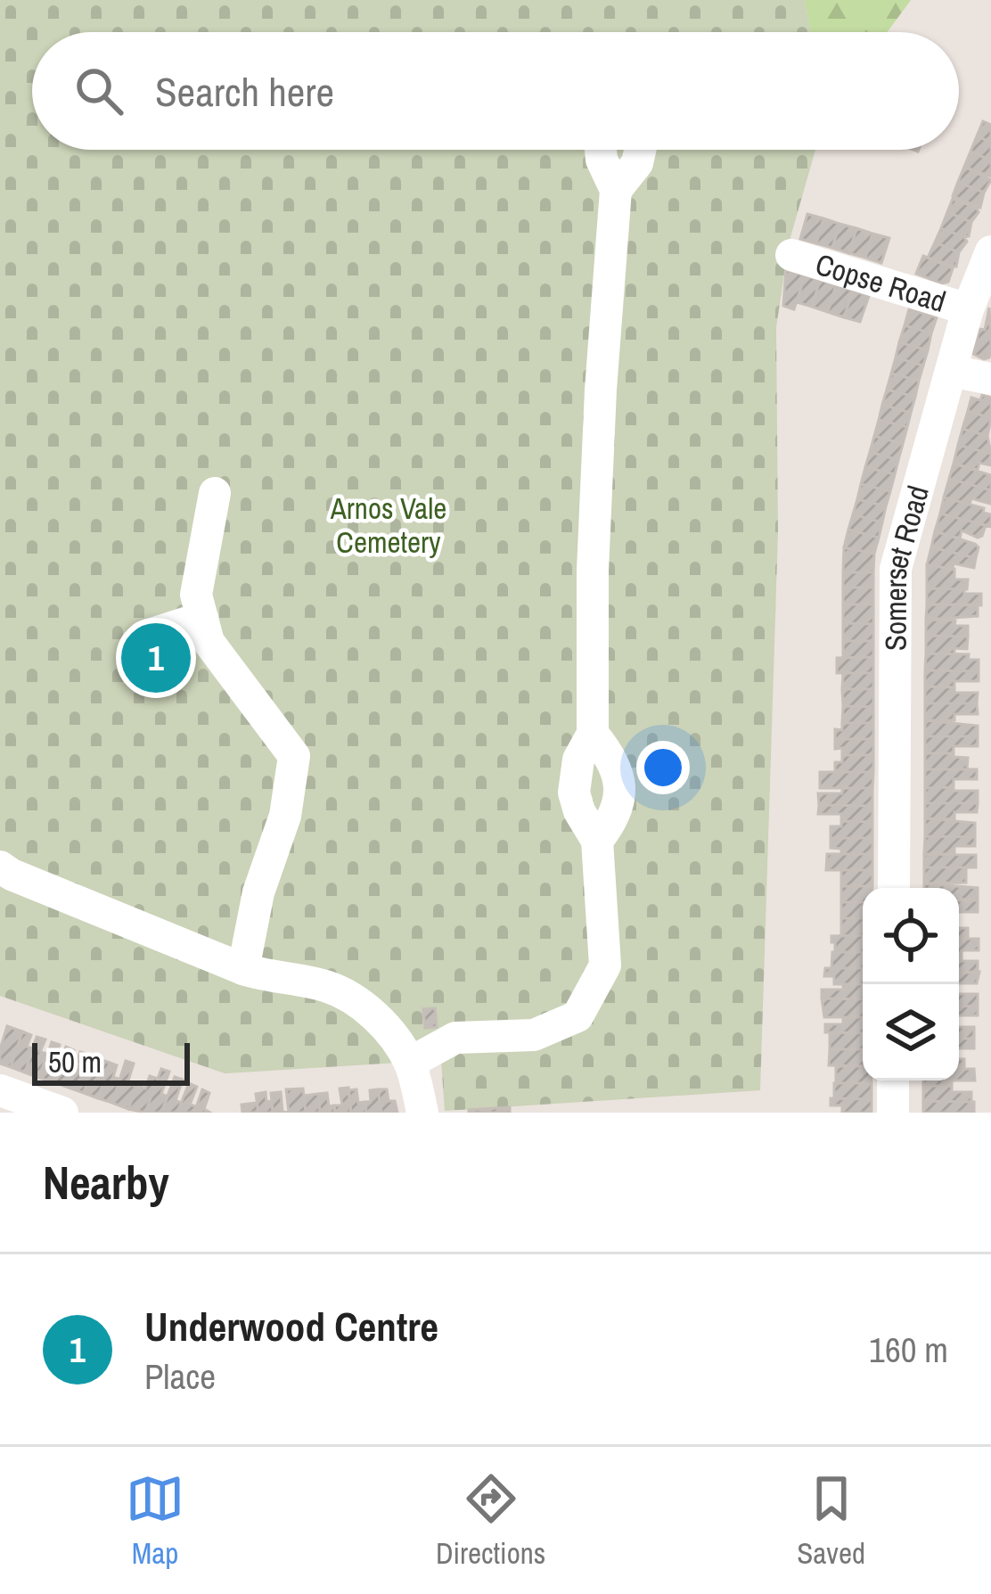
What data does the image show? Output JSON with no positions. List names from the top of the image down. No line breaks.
{"streets":{"street":["Copse Road","Somerset Road"]},"crossings":[["Copse Road","Somerset Road"]],"parks":["Arnos Vale Cemetery"],"scale_bar":"50 m","page":{"search":"Search here","pins":"1","scale":"50 m","heading":"Nearby","list":[{"mark":"1","name":"Underwood Centre","note":"Place","value":"160 m"}],"nav":["Map","Directions","Saved"]}}
